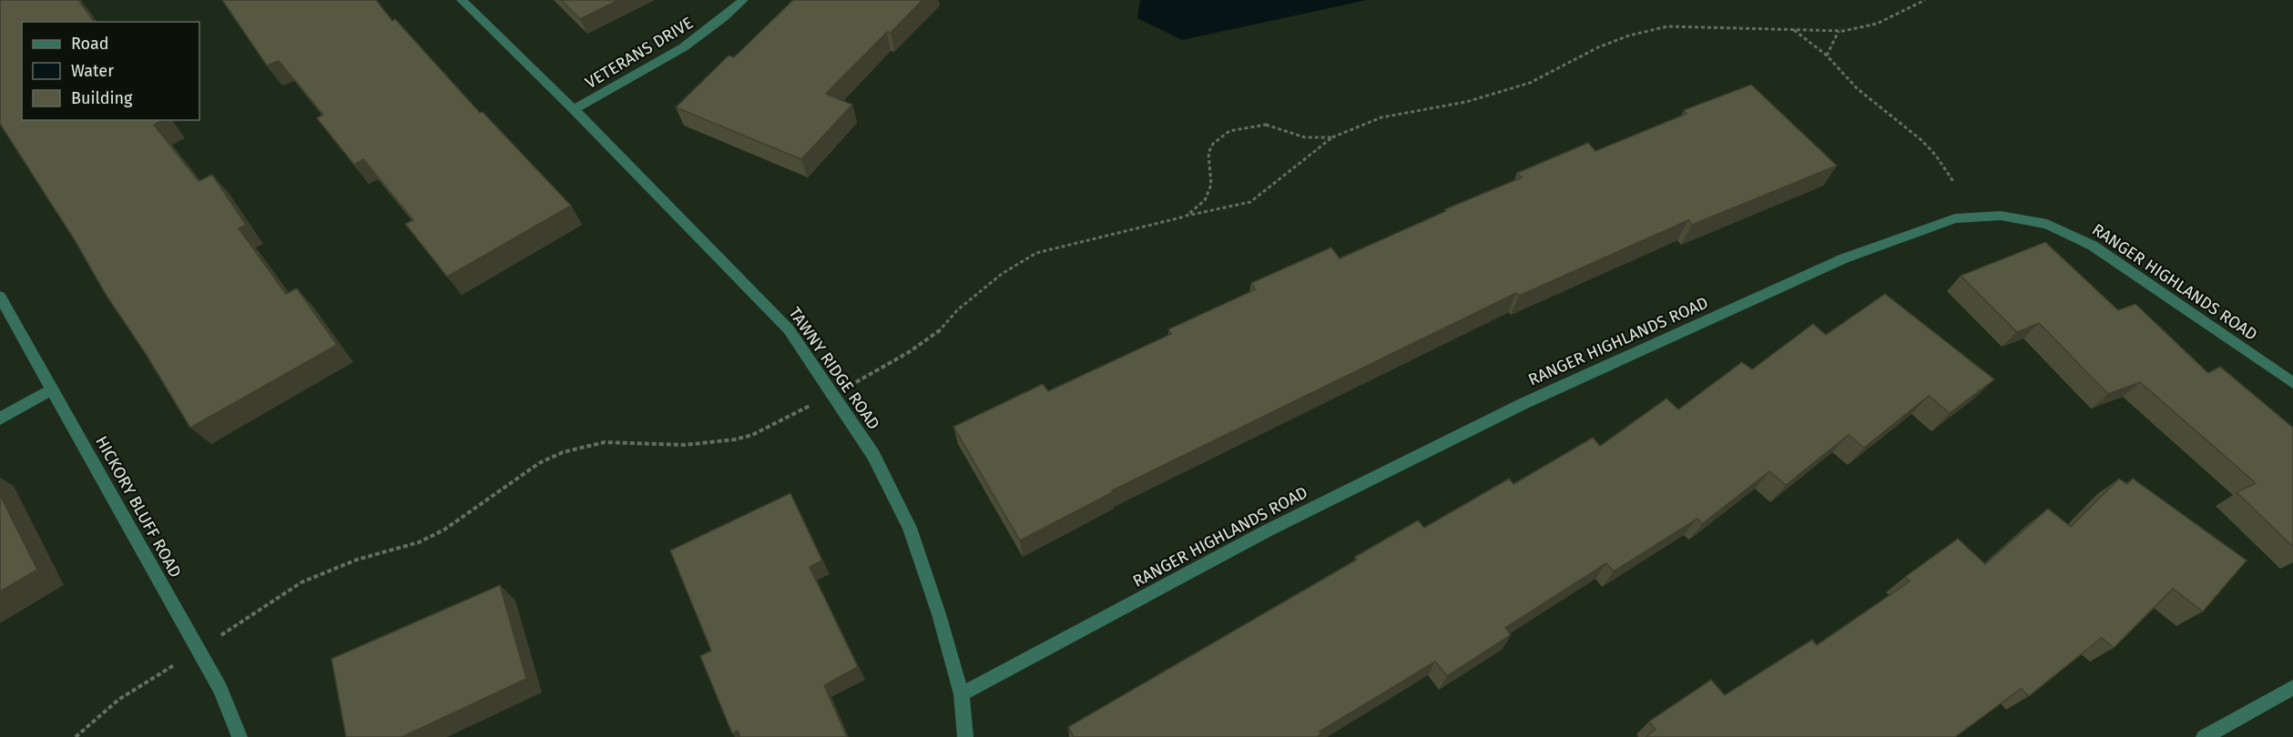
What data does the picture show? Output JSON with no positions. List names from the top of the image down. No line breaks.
{"streets":{"street":["VETERANS DRIVE","RANGER HIGHLANDS ROAD","TAWNY RIDGE ROAD","HICKORY BLUFF ROAD"]},"crossings":[["VETERANS DRIVE","TAWNY RIDGE ROAD"],["RANGER HIGHLANDS ROAD","TAWNY RIDGE ROAD"]],"legend":["Road","Water","Building"]}
